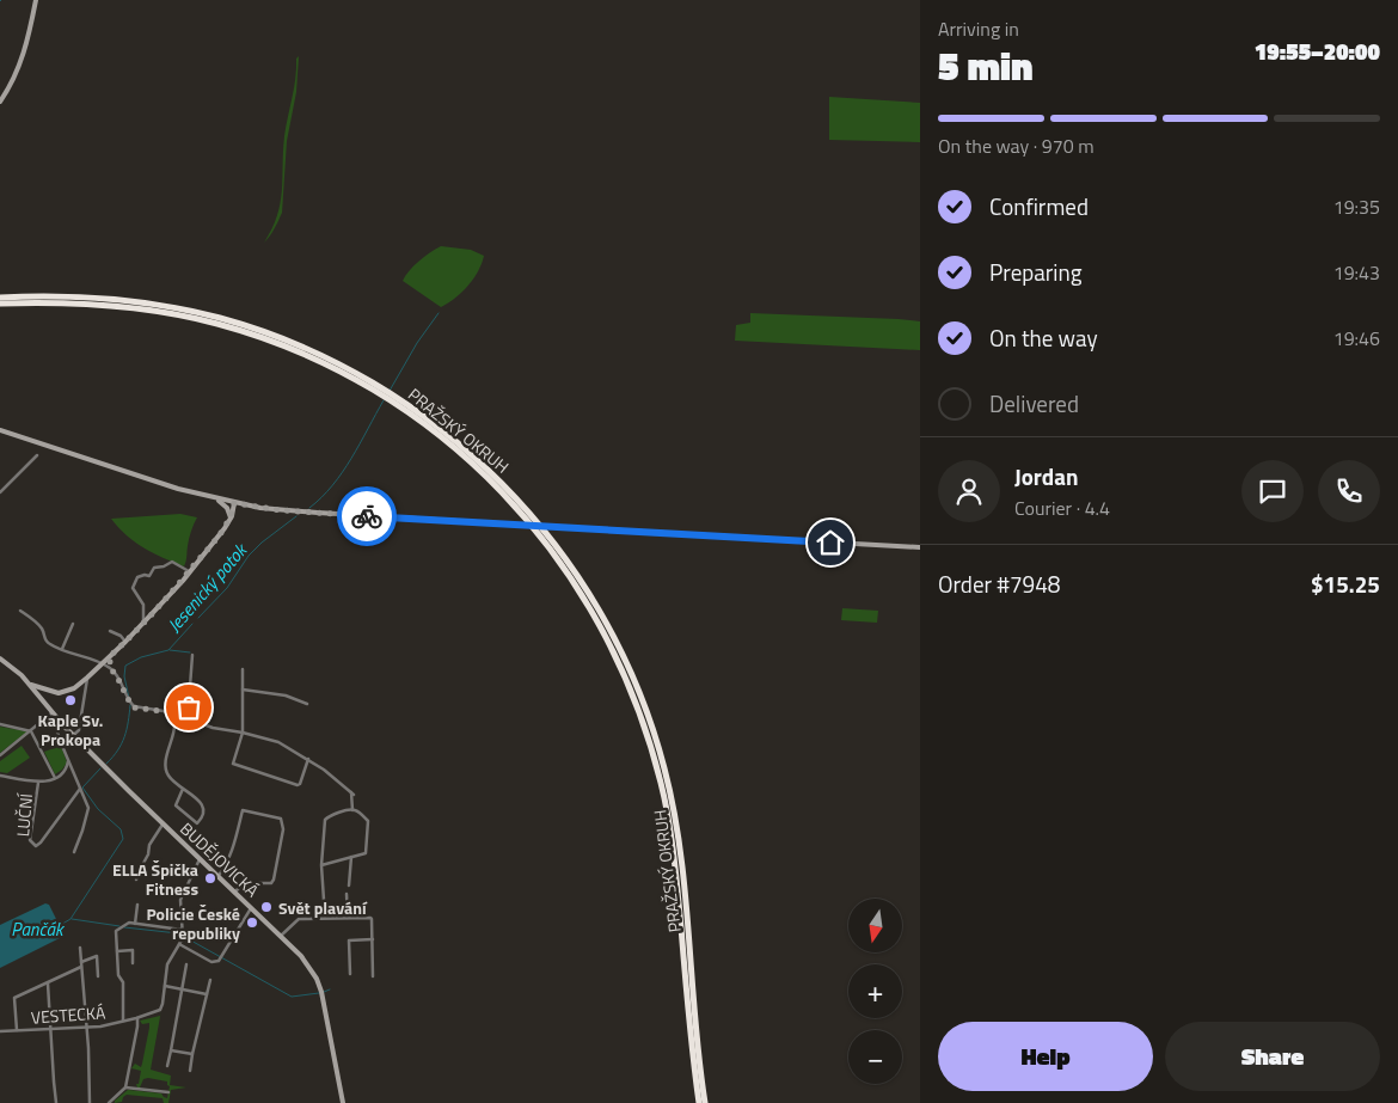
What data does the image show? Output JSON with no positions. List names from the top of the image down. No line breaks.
{"streets":{"highway":["PRAŽSKÝ OKRUH"],"main road":["BUDĚJOVICKÁ"],"street":["LUČNÍ","VESTECKÁ"]},"water":["Jesenický potok","Pančák"],"places":["Kaple Sv. Prokopa","ELLA Špička Fitness","Svět plavání","Policie České republiky"],"north":"bottom","page":{"heading":["5 min","Arriving in","19:55–20:00"],"panel":["Jordan","Courier · 4.4","Order #7948","$15.25"],"bar":"On the way · 970 m","list":[["Confirmed","19:35"],["Preparing","19:43"],["On the way","19:46"],"Delivered"],"map_buttons":["+","−"],"buttons":["Help","Share"]}}
